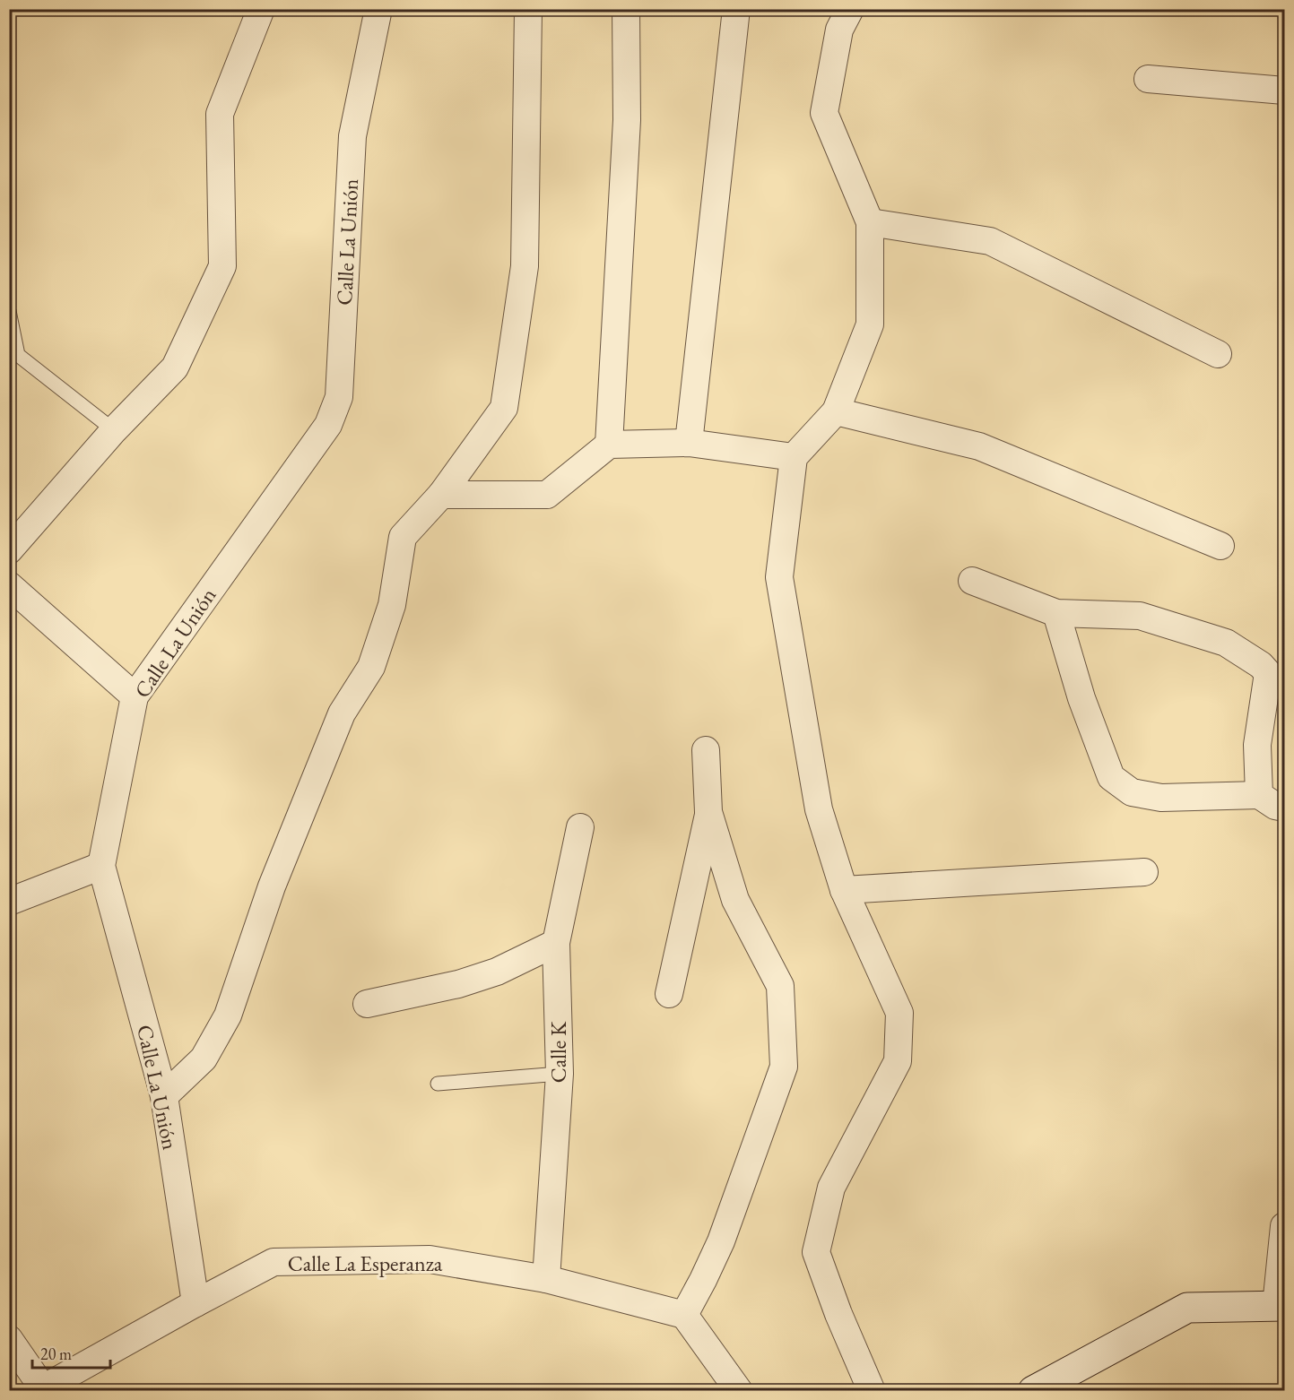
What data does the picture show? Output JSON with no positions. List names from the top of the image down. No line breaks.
{"streets":{"street":["Calle La Unión","Calle K","Calle La Esperanza"]},"crossings":[["Calle La Unión","Calle La Esperanza"],["Calle K","Calle La Esperanza"]],"scale_bar":"20 m"}
